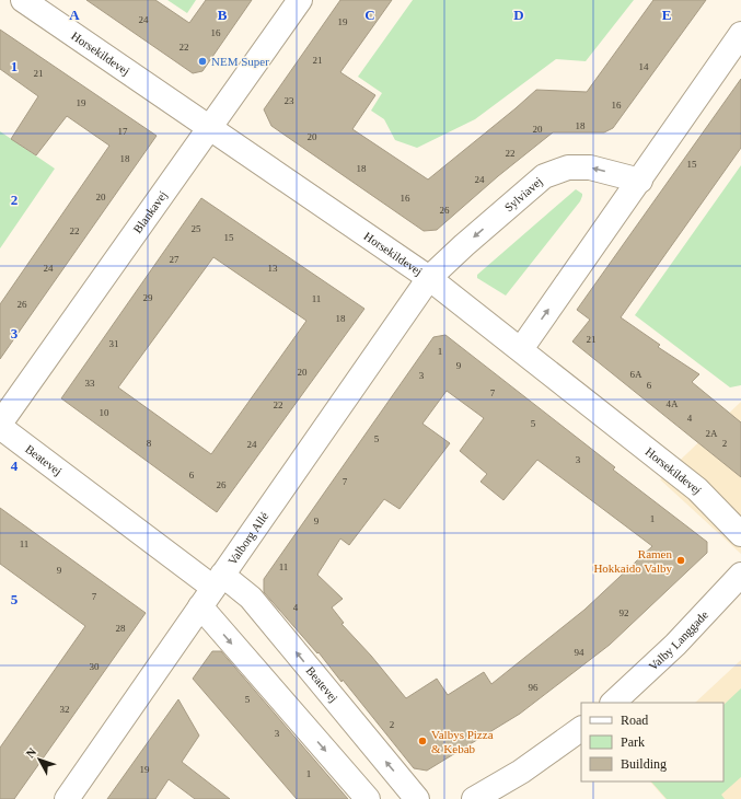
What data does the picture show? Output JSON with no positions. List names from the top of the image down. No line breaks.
{"streets":{"street":["Horsekildevej","Sylviavej","Blankavej","Beatevej","Valborg Allé","Valby Langgade"]},"crossings":[["Horsekildevej","Sylviavej"],["Horsekildevej","Blankavej"],["Horsekildevej","Valborg Allé"],["Sylviavej","Valborg Allé"],["Blankavej","Beatevej"],["Beatevej","Valborg Allé"]],"one_way":["Sylviavej"],"places":["NEM Super","Ramen Hokkaido Valby","Valbys Pizza & Kebab"],"house_numbers":["24","19","16","22","21","14","21","23","19","16","18","20","17","20","22","18","15","18","24","20","16","26","25","22","15","27","24","13","29","11","26","18","21","31","1","9","20","6A","3","33","6","7","4A","22","10","4","5","2A","5","8","2","24","3","6","7","26","1","9","11","11","9","7","4","92","28","94","30","96","5","32","2","3","19","1"],"legend":["Road","Park","Building"],"north":"top left","grid":{"columns":["A","B","C","D","E"],"rows":["1","2","3","4","5"]}}
